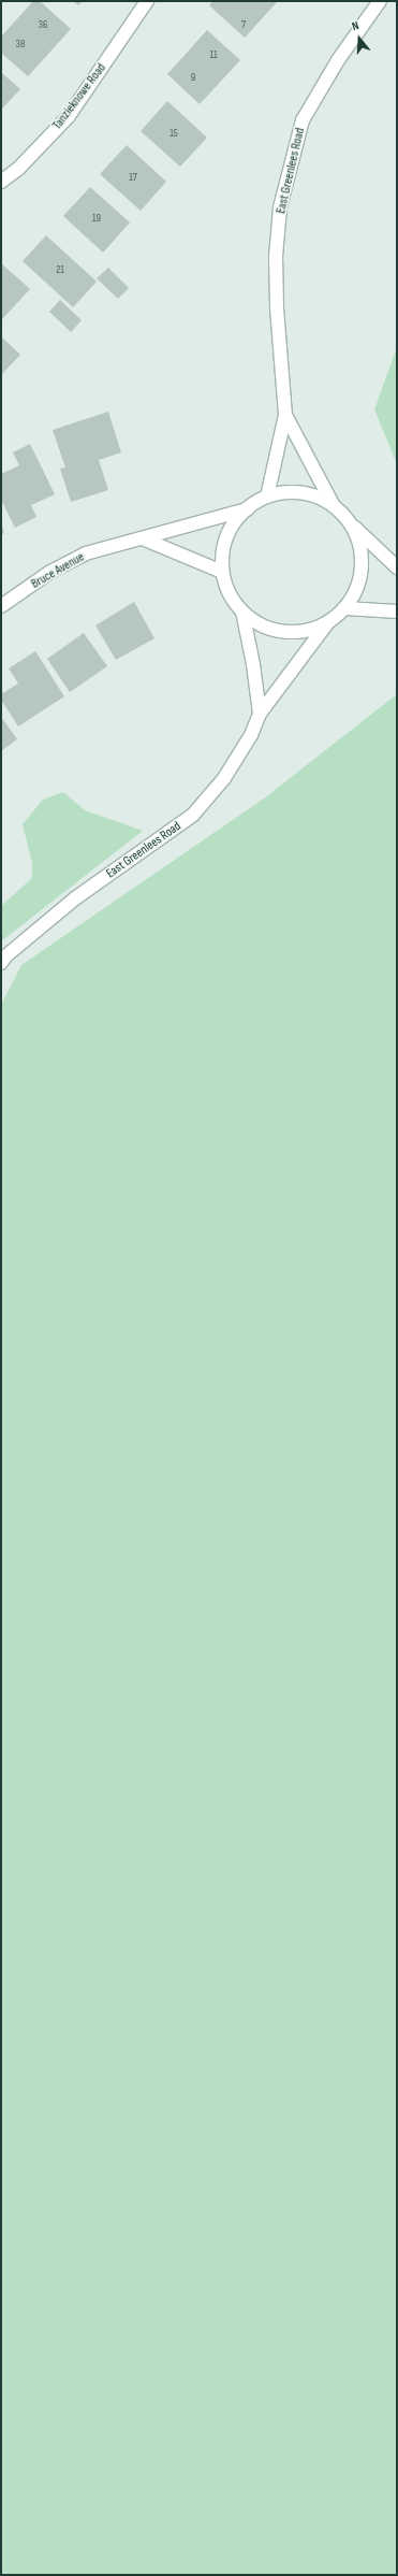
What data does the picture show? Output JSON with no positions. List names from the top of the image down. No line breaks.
{"streets":{"street":["Tanzieknowe Road","East Greenlees Road","Bruce Avenue"]},"crossings":[["East Greenlees Road","Bruce Avenue"]],"house_numbers":["36","7","38","11","9","15","17","19","21"],"north":"top"}
